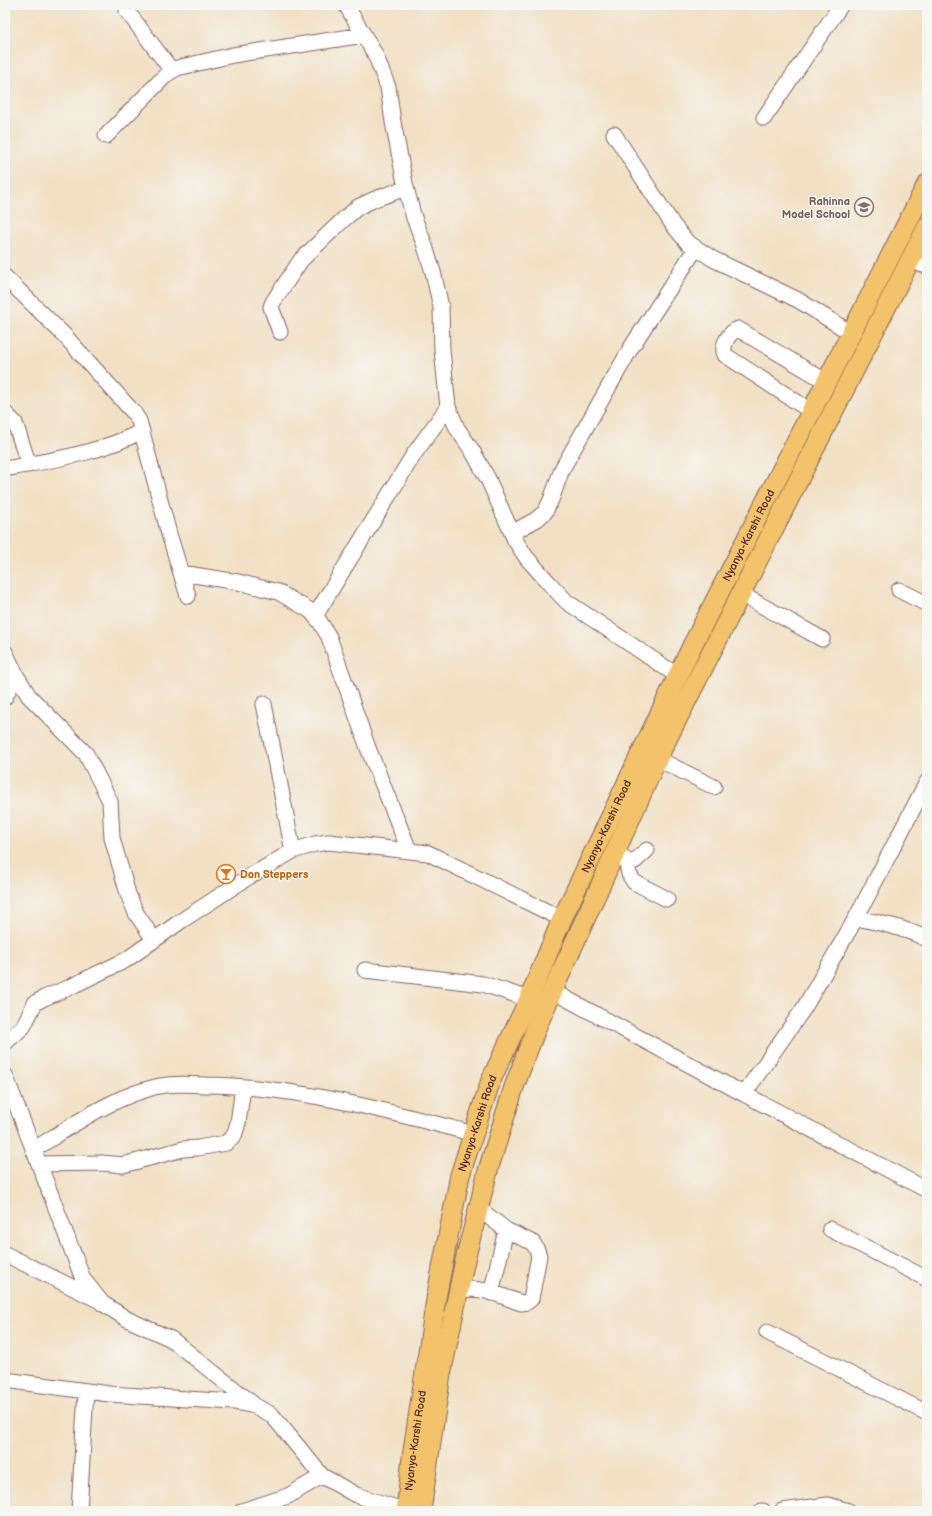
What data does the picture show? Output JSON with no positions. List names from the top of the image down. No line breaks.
{"streets":{"main road":["Nyanya-Karshi Road"]},"places":{"school or university":["Rahinna Model School"],"bar":["Don Steppers"]}}
